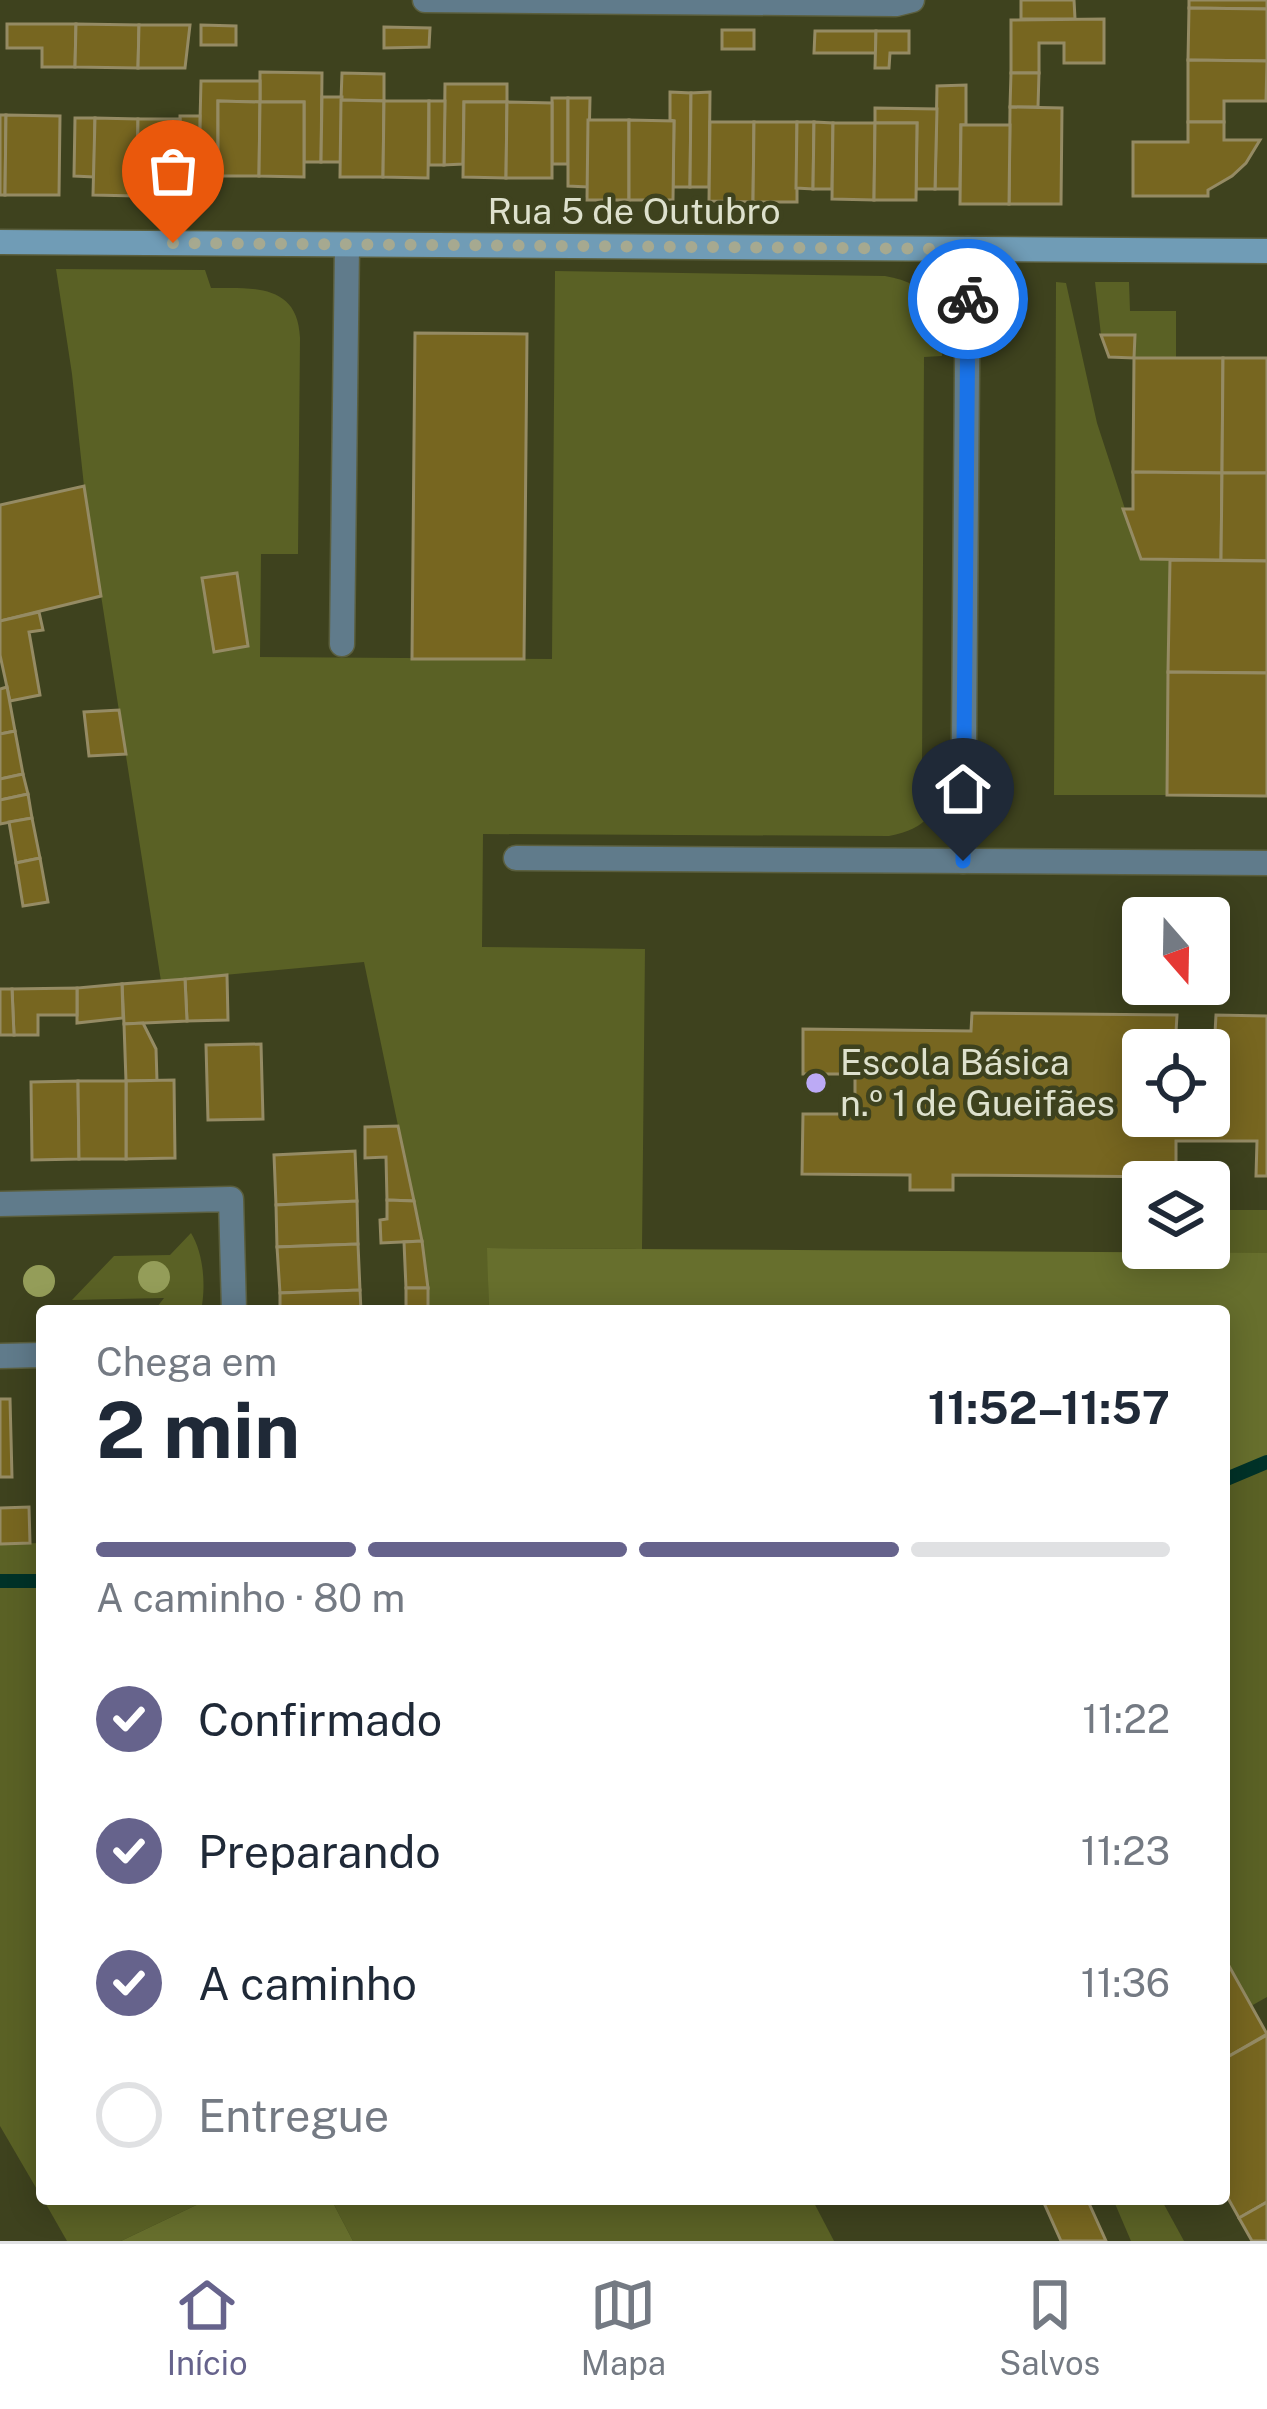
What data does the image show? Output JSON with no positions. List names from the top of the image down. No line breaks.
{"streets":{"main road":["Rua 5 de Outubro"]},"places":["Escola Básica n.º 1 de Gueifães"],"north":"bottom","page":{"heading":["2 min","Chega em","11:52–11:57"],"bar":"A caminho · 80 m","list":[["Confirmado","11:22"],["Preparando","11:23"],["A caminho","11:36"],"Entregue"],"tabs":["Início","Mapa","Salvos"]}}
